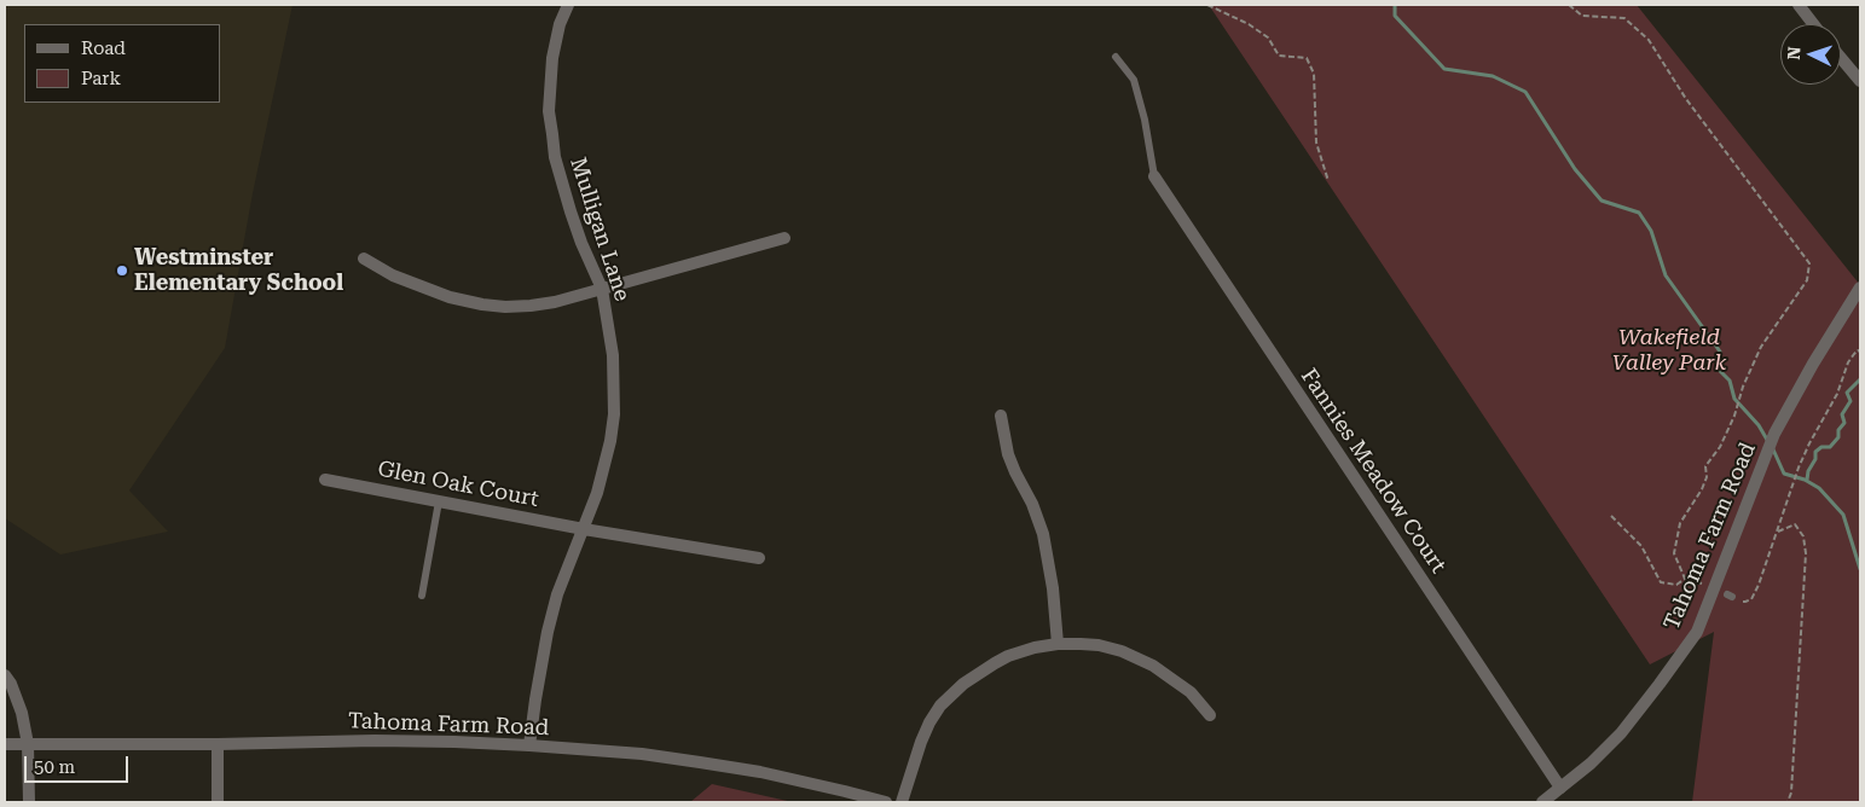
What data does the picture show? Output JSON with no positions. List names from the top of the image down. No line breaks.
{"streets":{"street":["Mulligan Lane","Fannies Meadow Court","Glen Oak Court","Tahoma Farm Road"]},"crossings":[["Mulligan Lane","Glen Oak Court"],["Mulligan Lane","Tahoma Farm Road"],["Fannies Meadow Court","Tahoma Farm Road"]],"parks":["Wakefield Valley Park"],"places":["Westminster Elementary School"],"legend":["Road","Park"],"scale_bar":"50 m","north":"left"}
